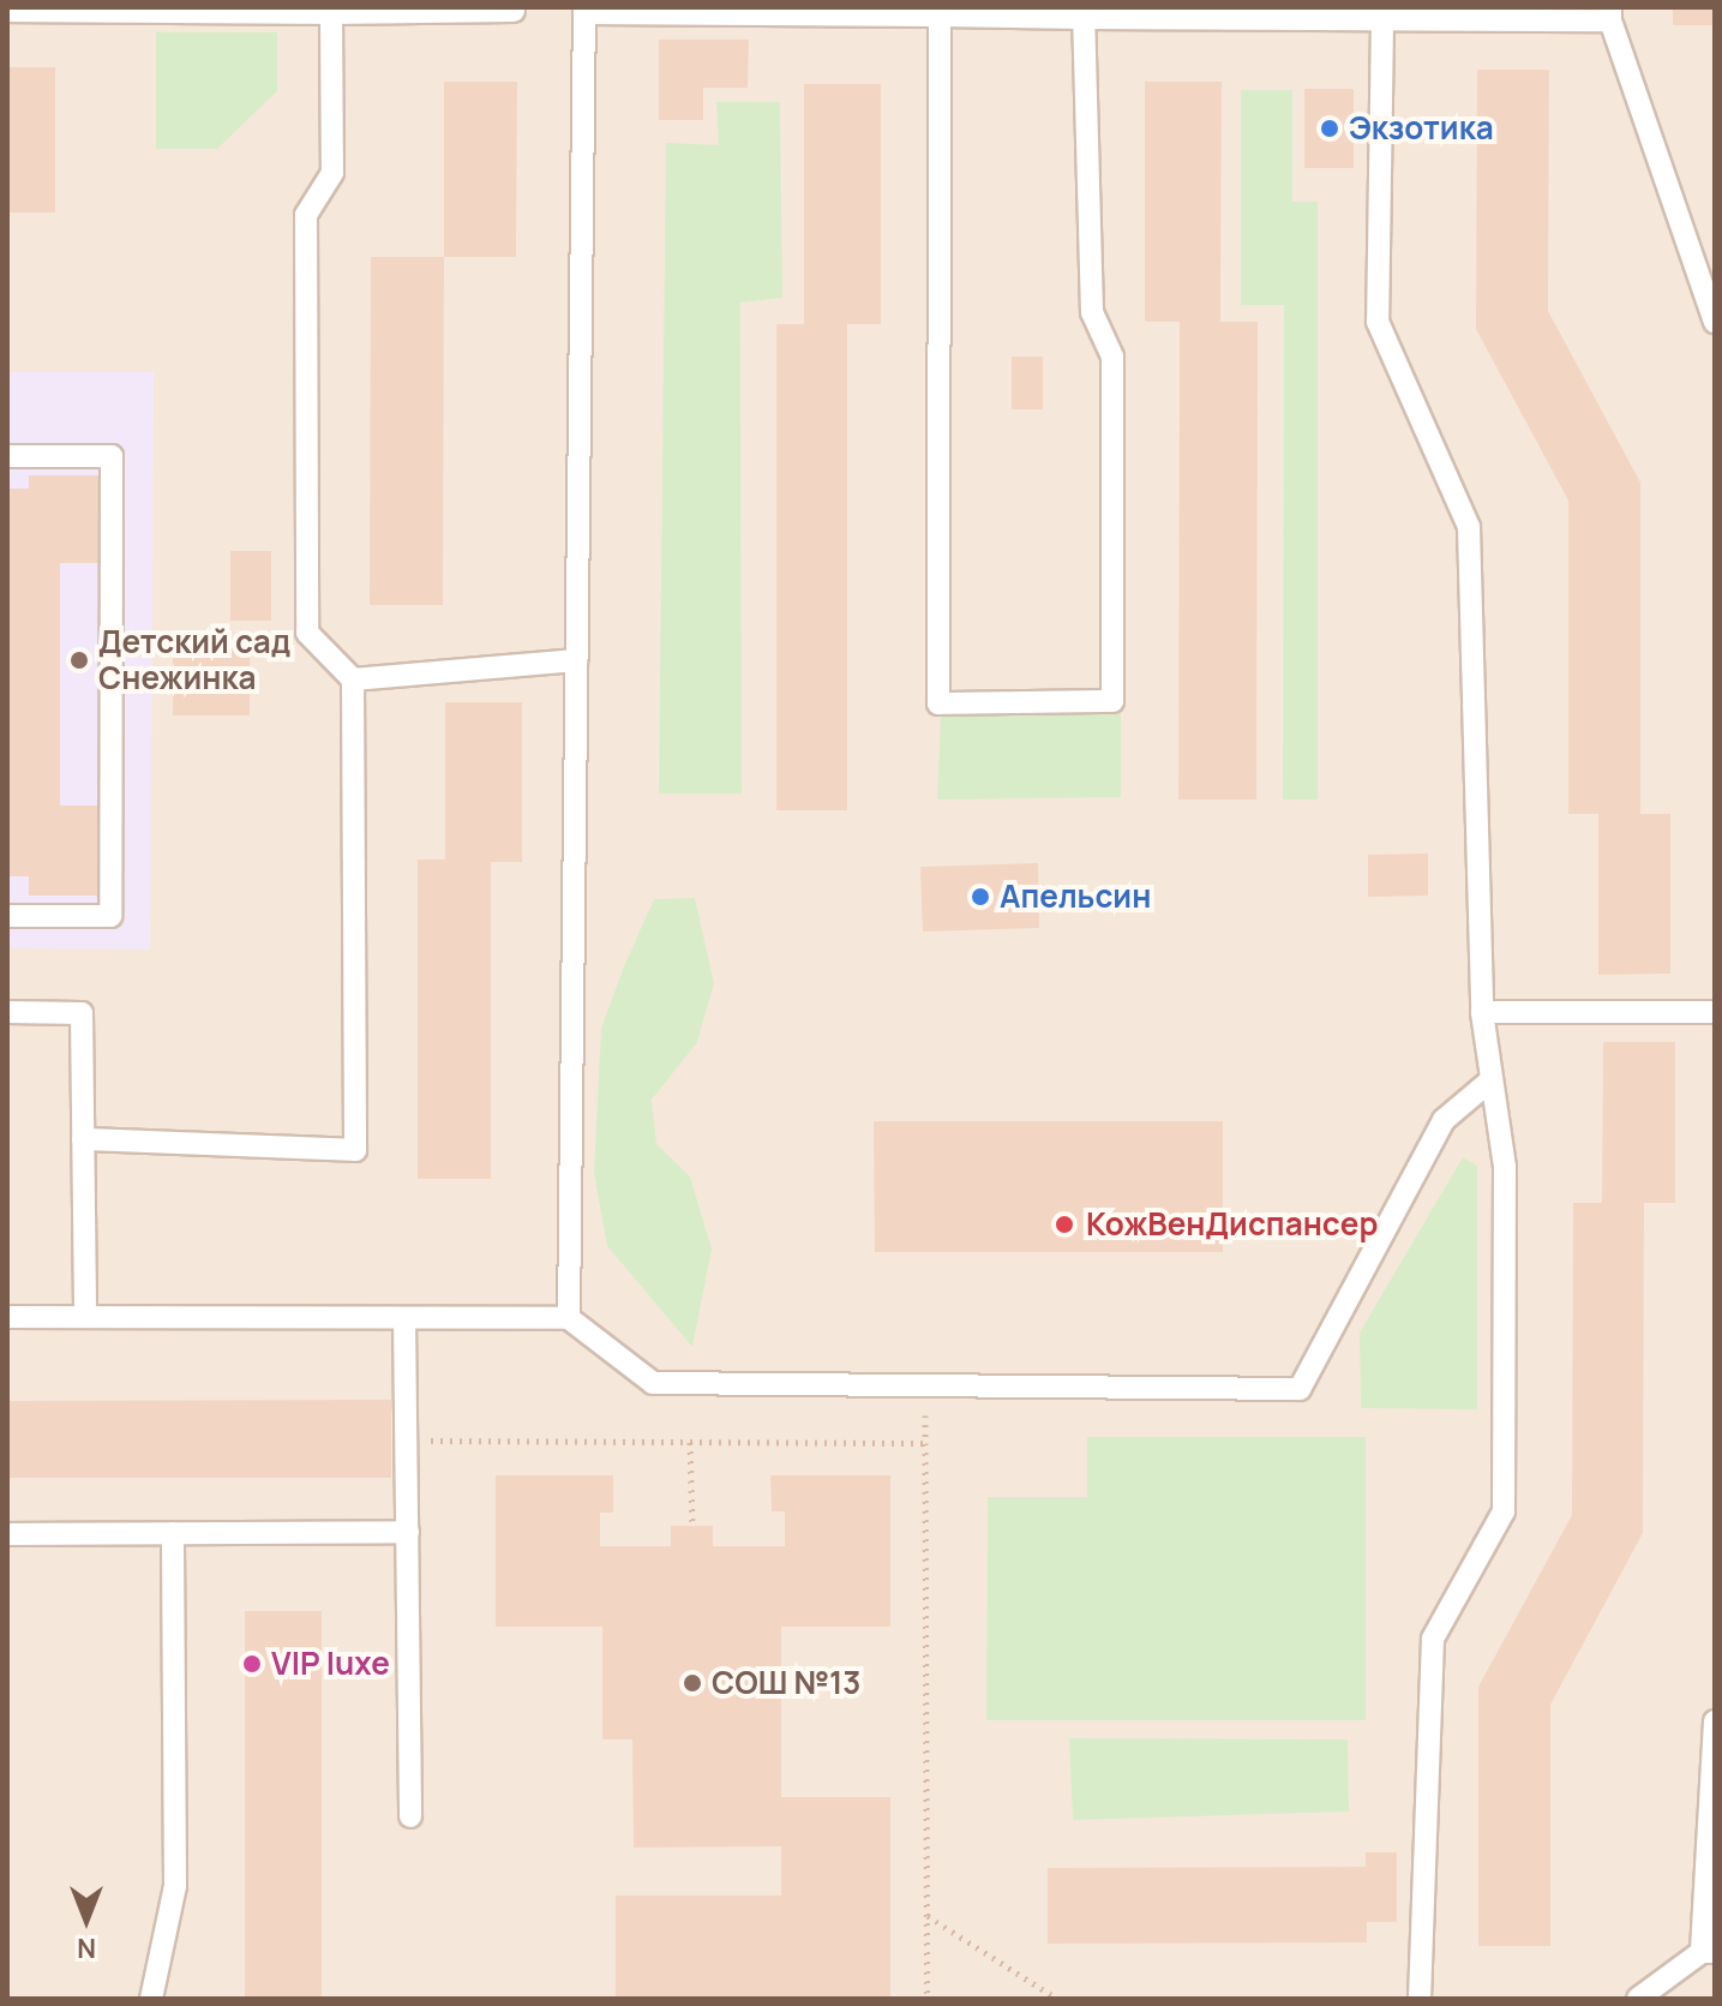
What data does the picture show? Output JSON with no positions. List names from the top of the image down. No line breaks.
{"places":["Экзотика","Детский сад Снежинка","Апельсин","КожВенДиспансер","VIP luxe","СОШ №13"],"north":"bottom"}
